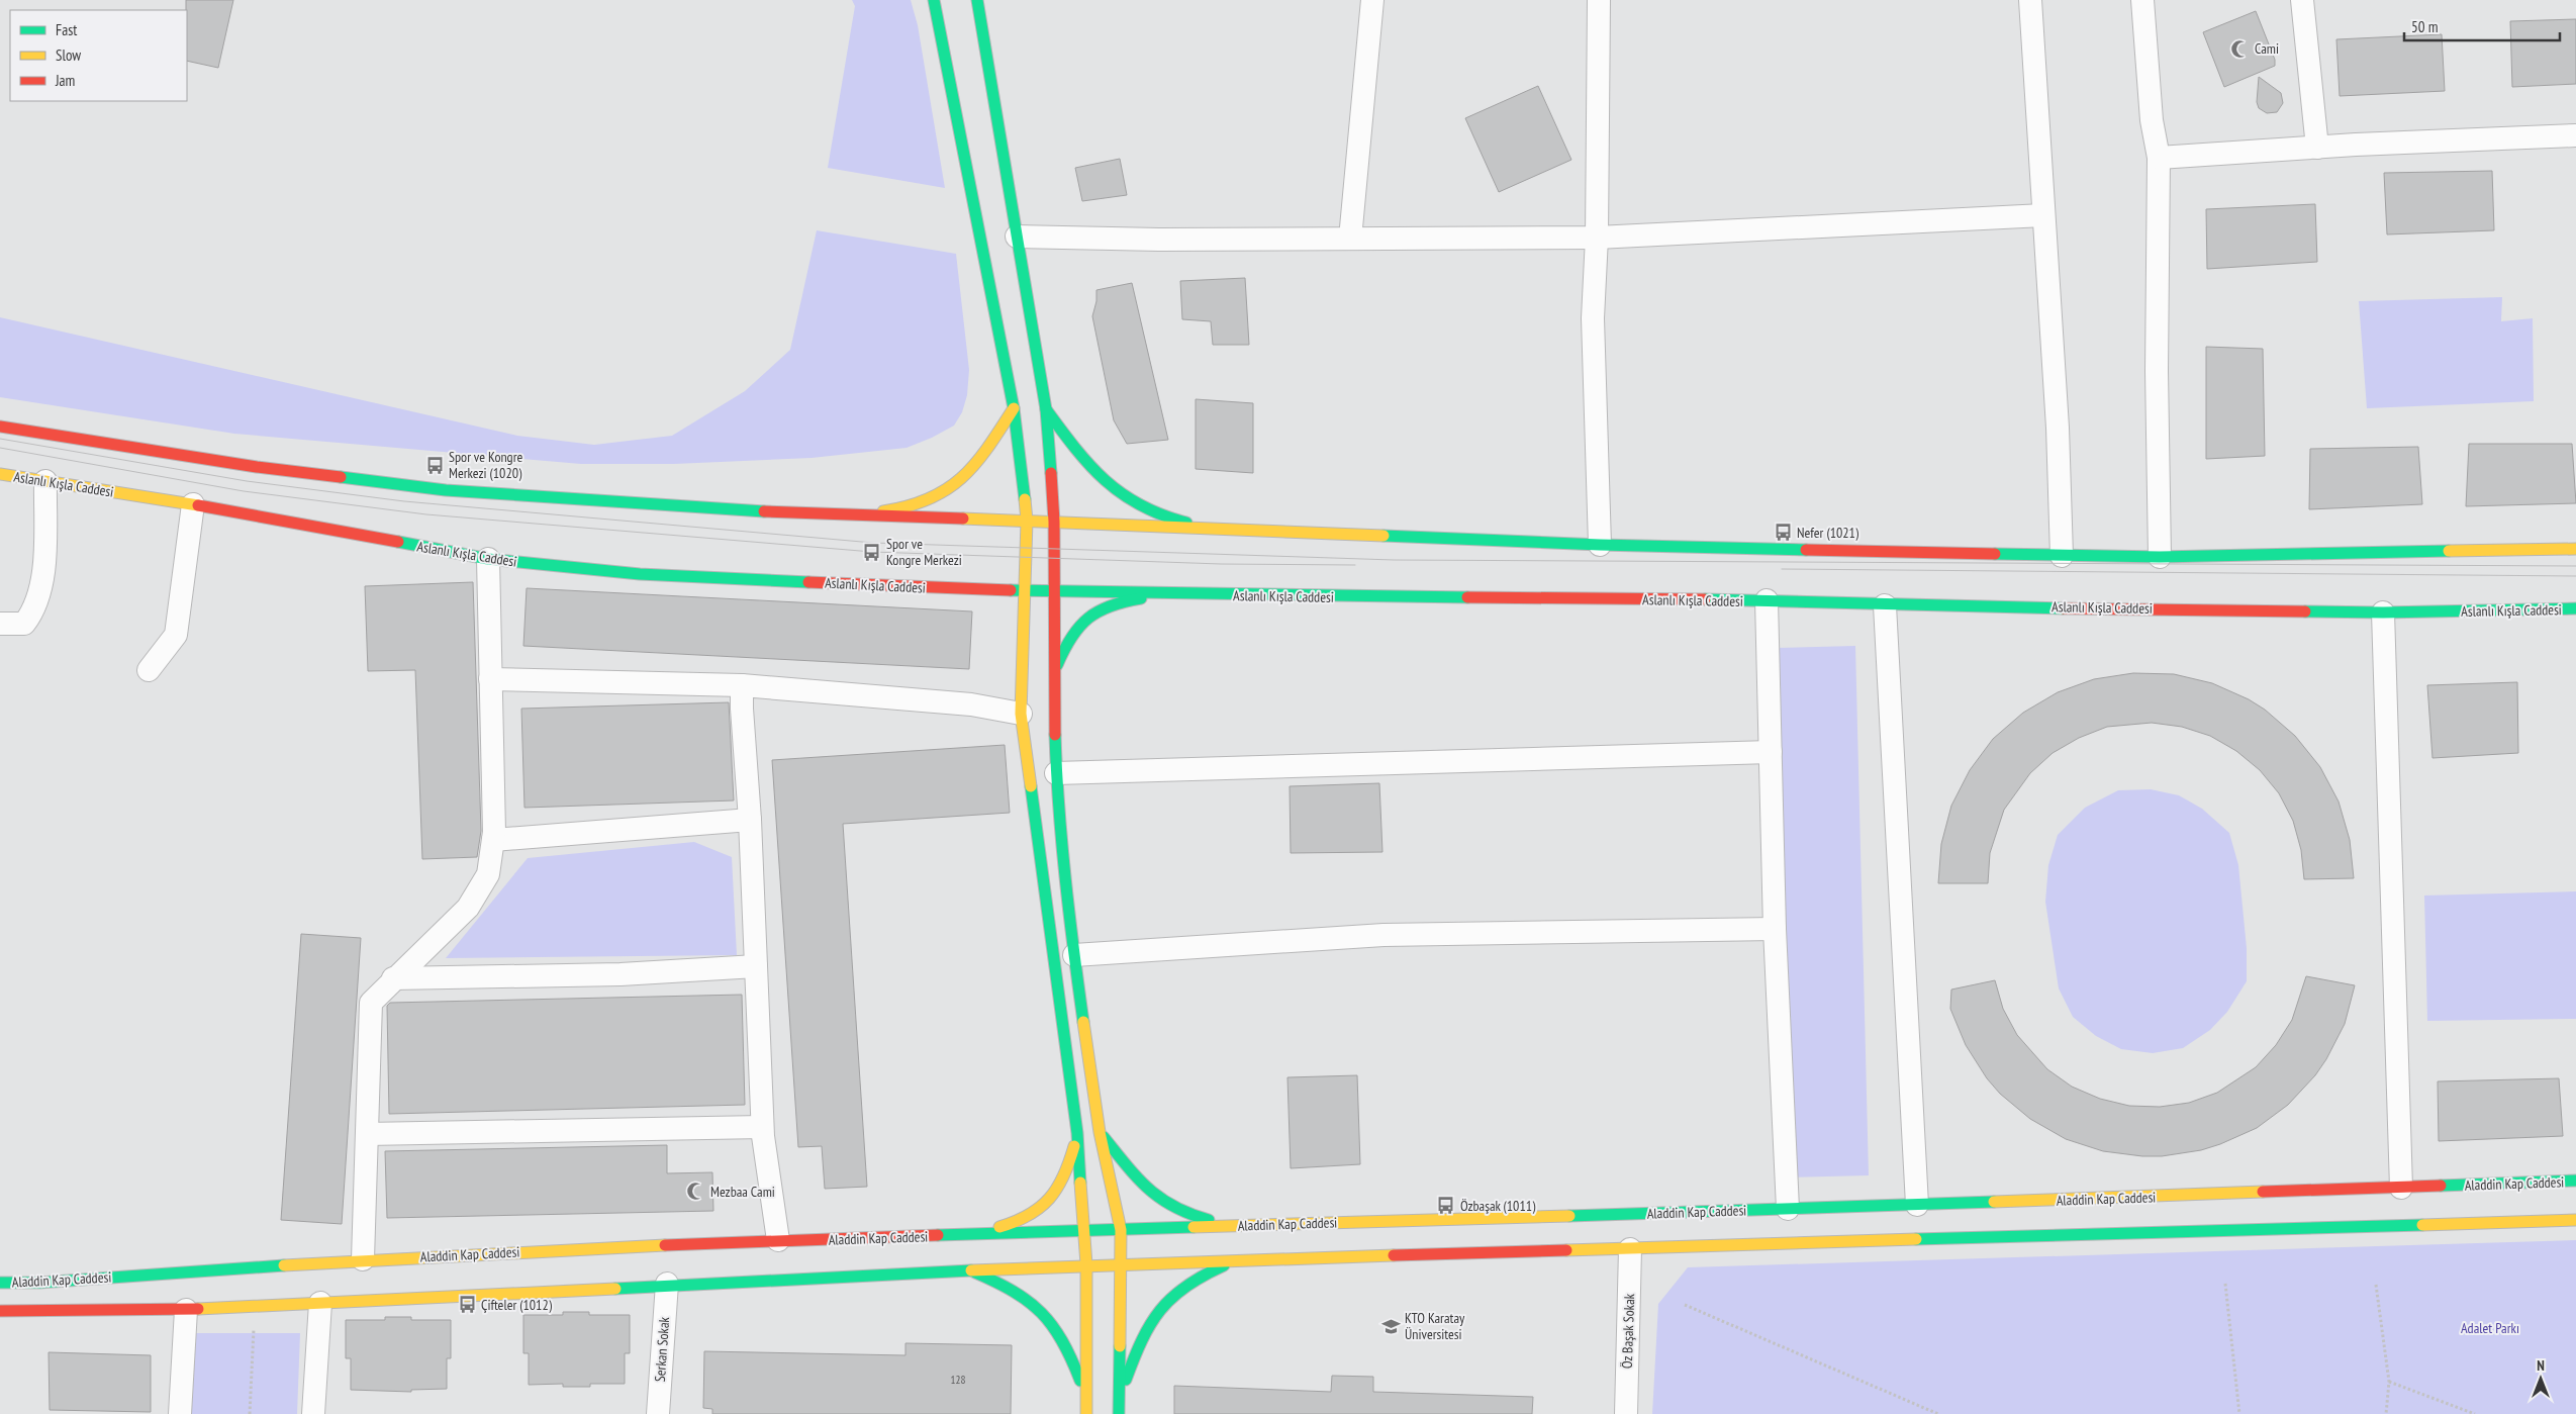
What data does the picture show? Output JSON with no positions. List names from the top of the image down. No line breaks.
{"streets":{"street":["Aslanlı Kışla Caddesi","Aladdin Kap Caddesi","Öz Başak Sokak","Serkan Sokak"]},"crossings":[["Aladdin Kap Caddesi","Öz Başak Sokak"],["Aladdin Kap Caddesi","Serkan Sokak"]],"parks":["Adalet Parkı"],"places":{"mosque":["Cami","Mezbaa Cami"],"bus stop":["Spor ve Kongre Merkezi (1020)","Nefer (1021)","Spor ve Kongre Merkezi","Özbaşak (1011)","Çifteler (1012)"],"school or university":["KTO Karatay Üniversitesi"]},"house_numbers":["128"],"legend":["Fast","Slow","Jam"],"scale_bar":"50 m","north":"top"}
